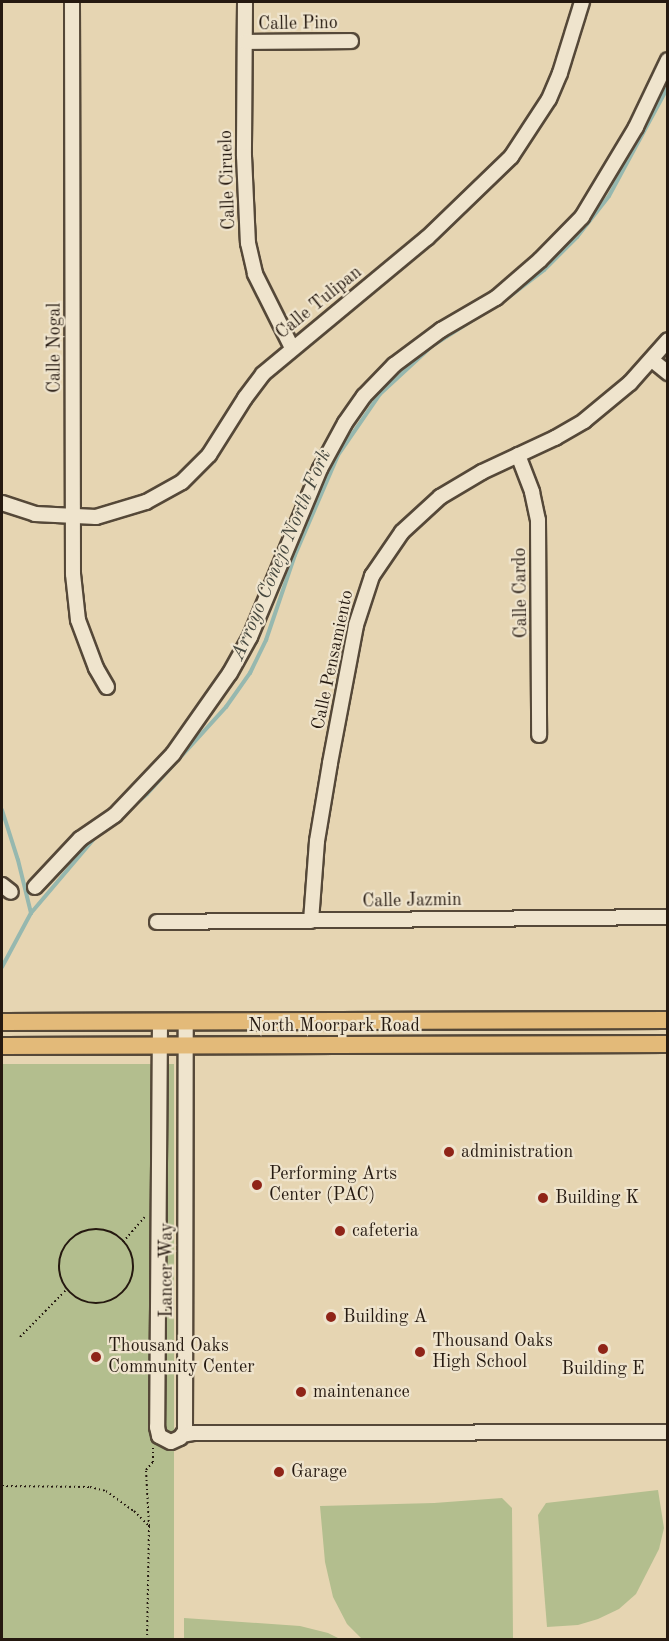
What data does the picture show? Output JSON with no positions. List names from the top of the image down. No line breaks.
{"streets":{"main road":["North Moorpark Road"],"street":["Calle Pino","Calle Ciruelo","Calle Tulipan","Calle Nogal","Calle Cardo","Calle Pensamiento","Calle Jazmin","Lancer Way"]},"crossings":[["Calle Pino","Calle Ciruelo"],["Calle Ciruelo","Calle Tulipan"],["Calle Tulipan","Calle Nogal"],["Calle Cardo","Calle Pensamiento"],["Calle Pensamiento","Calle Jazmin"],["North Moorpark Road","Lancer Way"]],"water":["Arroyo Conejo North Fork"],"places":["administration","Performing Arts Center (PAC)","Building K","cafeteria","Building A","Building E","Thousand Oaks High School","Thousand Oaks Community Center","maintenance","Garage"]}
